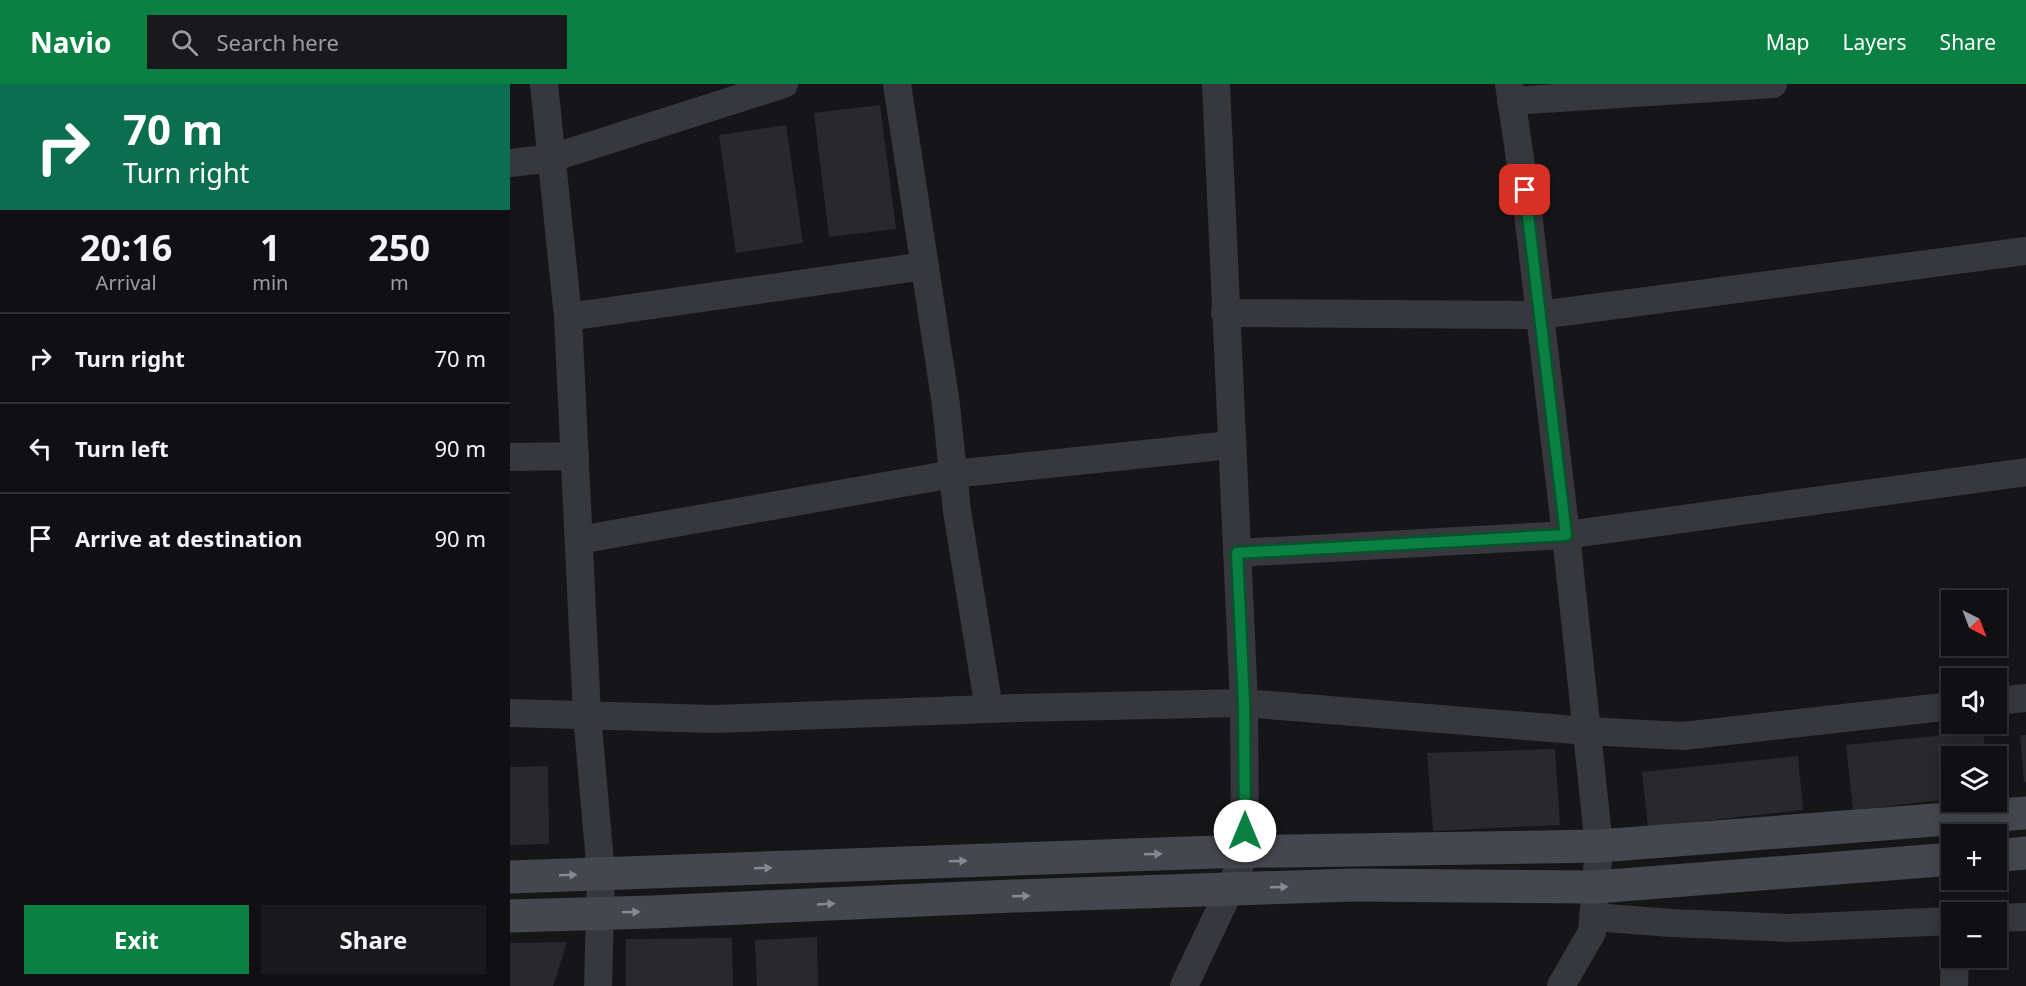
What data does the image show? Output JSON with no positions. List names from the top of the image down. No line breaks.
{"north":"bottom right","page":{"header":"Navio","search":"Search here","nav":["Map","Layers","Share"],"turn":["70 m","Turn right"],"eta":["20:16","Arrival","1","min","250","m"],"list":[{"name":"Turn right","value":"70 m"},{"name":"Turn left","value":"90 m"},{"name":"Arrive at destination","value":"90 m"}],"map_buttons":["+","−"],"buttons":["Exit","Share"]}}
